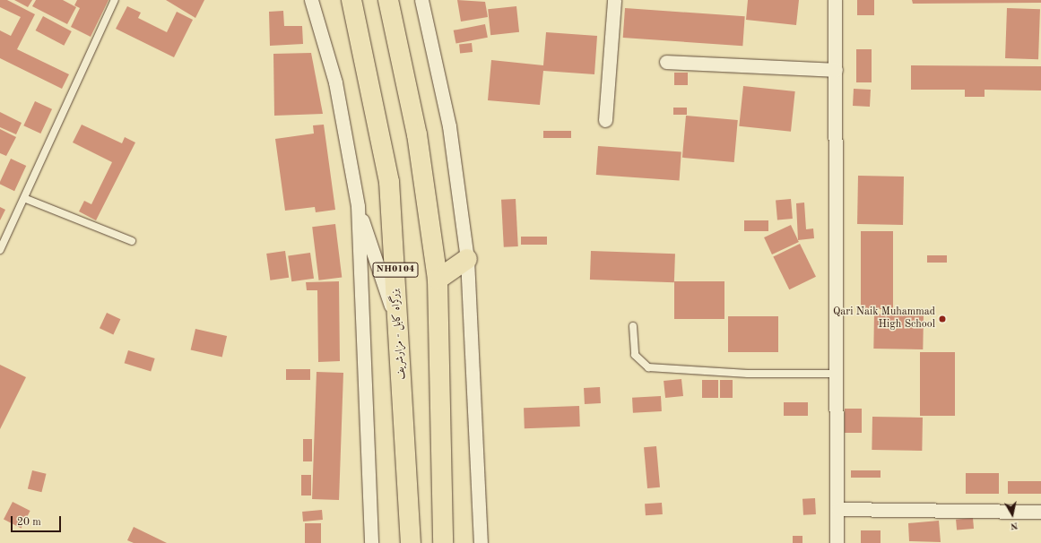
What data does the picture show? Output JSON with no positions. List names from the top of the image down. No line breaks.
{"streets":{"highway":["NH0104","بزرگراه کابل - مزارشریف"]},"places":["Qari Naik Muhammad High School"],"scale_bar":"20 m","north":"bottom"}
